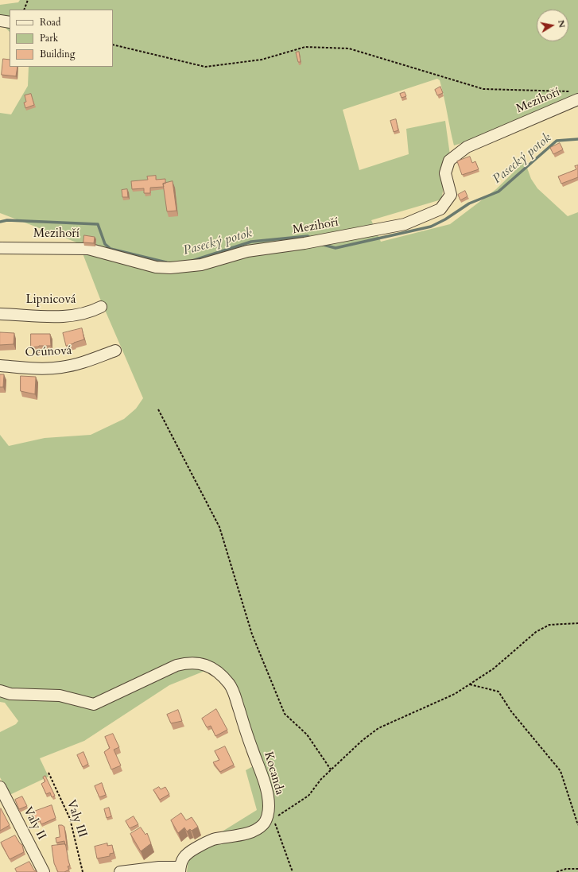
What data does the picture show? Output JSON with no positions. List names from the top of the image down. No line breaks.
{"streets":{"street":["Mezihoří","Lipnicová","Ocúnová","Kocanda","Valy II"],"path":["Valy III"]},"water":["Pasecký potok"],"legend":["Road","Park","Building"],"north":"right"}
